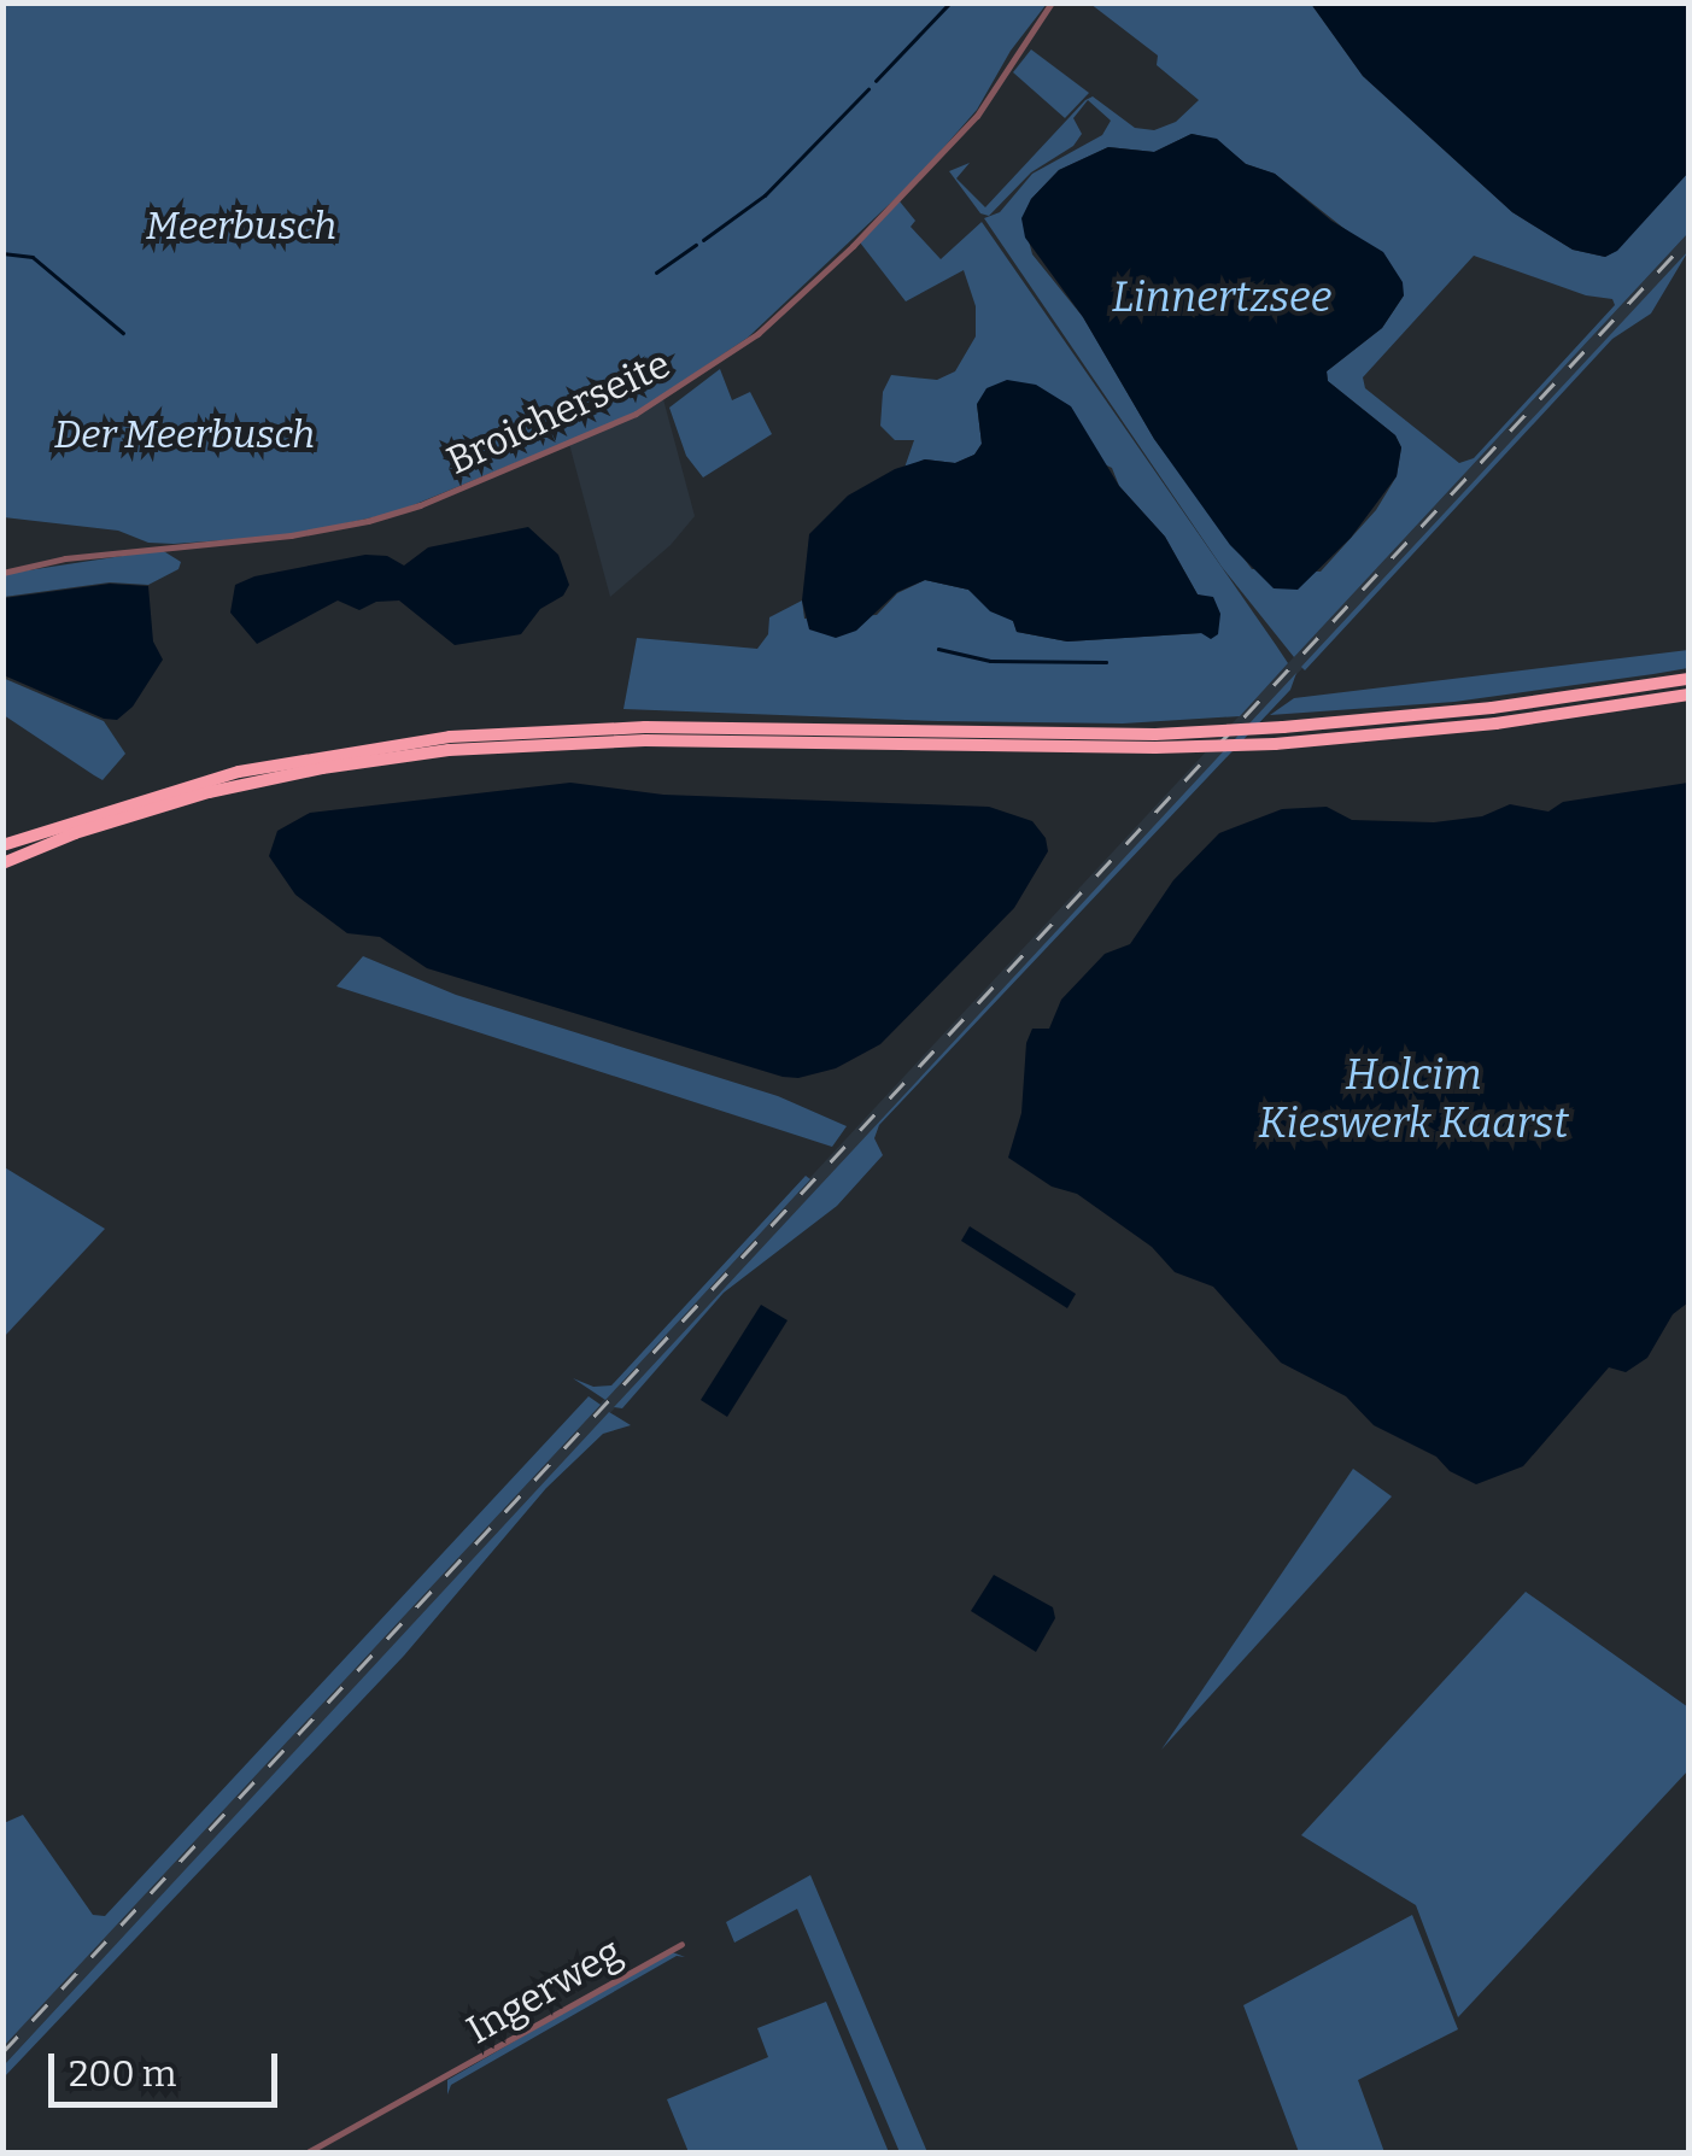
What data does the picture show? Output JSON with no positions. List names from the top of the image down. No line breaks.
{"streets":{"street":["Broicherseite","Ingerweg"]},"water":["Linnertzsee","Holcim Kieswerk Kaarst"],"parks":["Meerbusch","Der Meerbusch"],"scale_bar":"200 m"}
